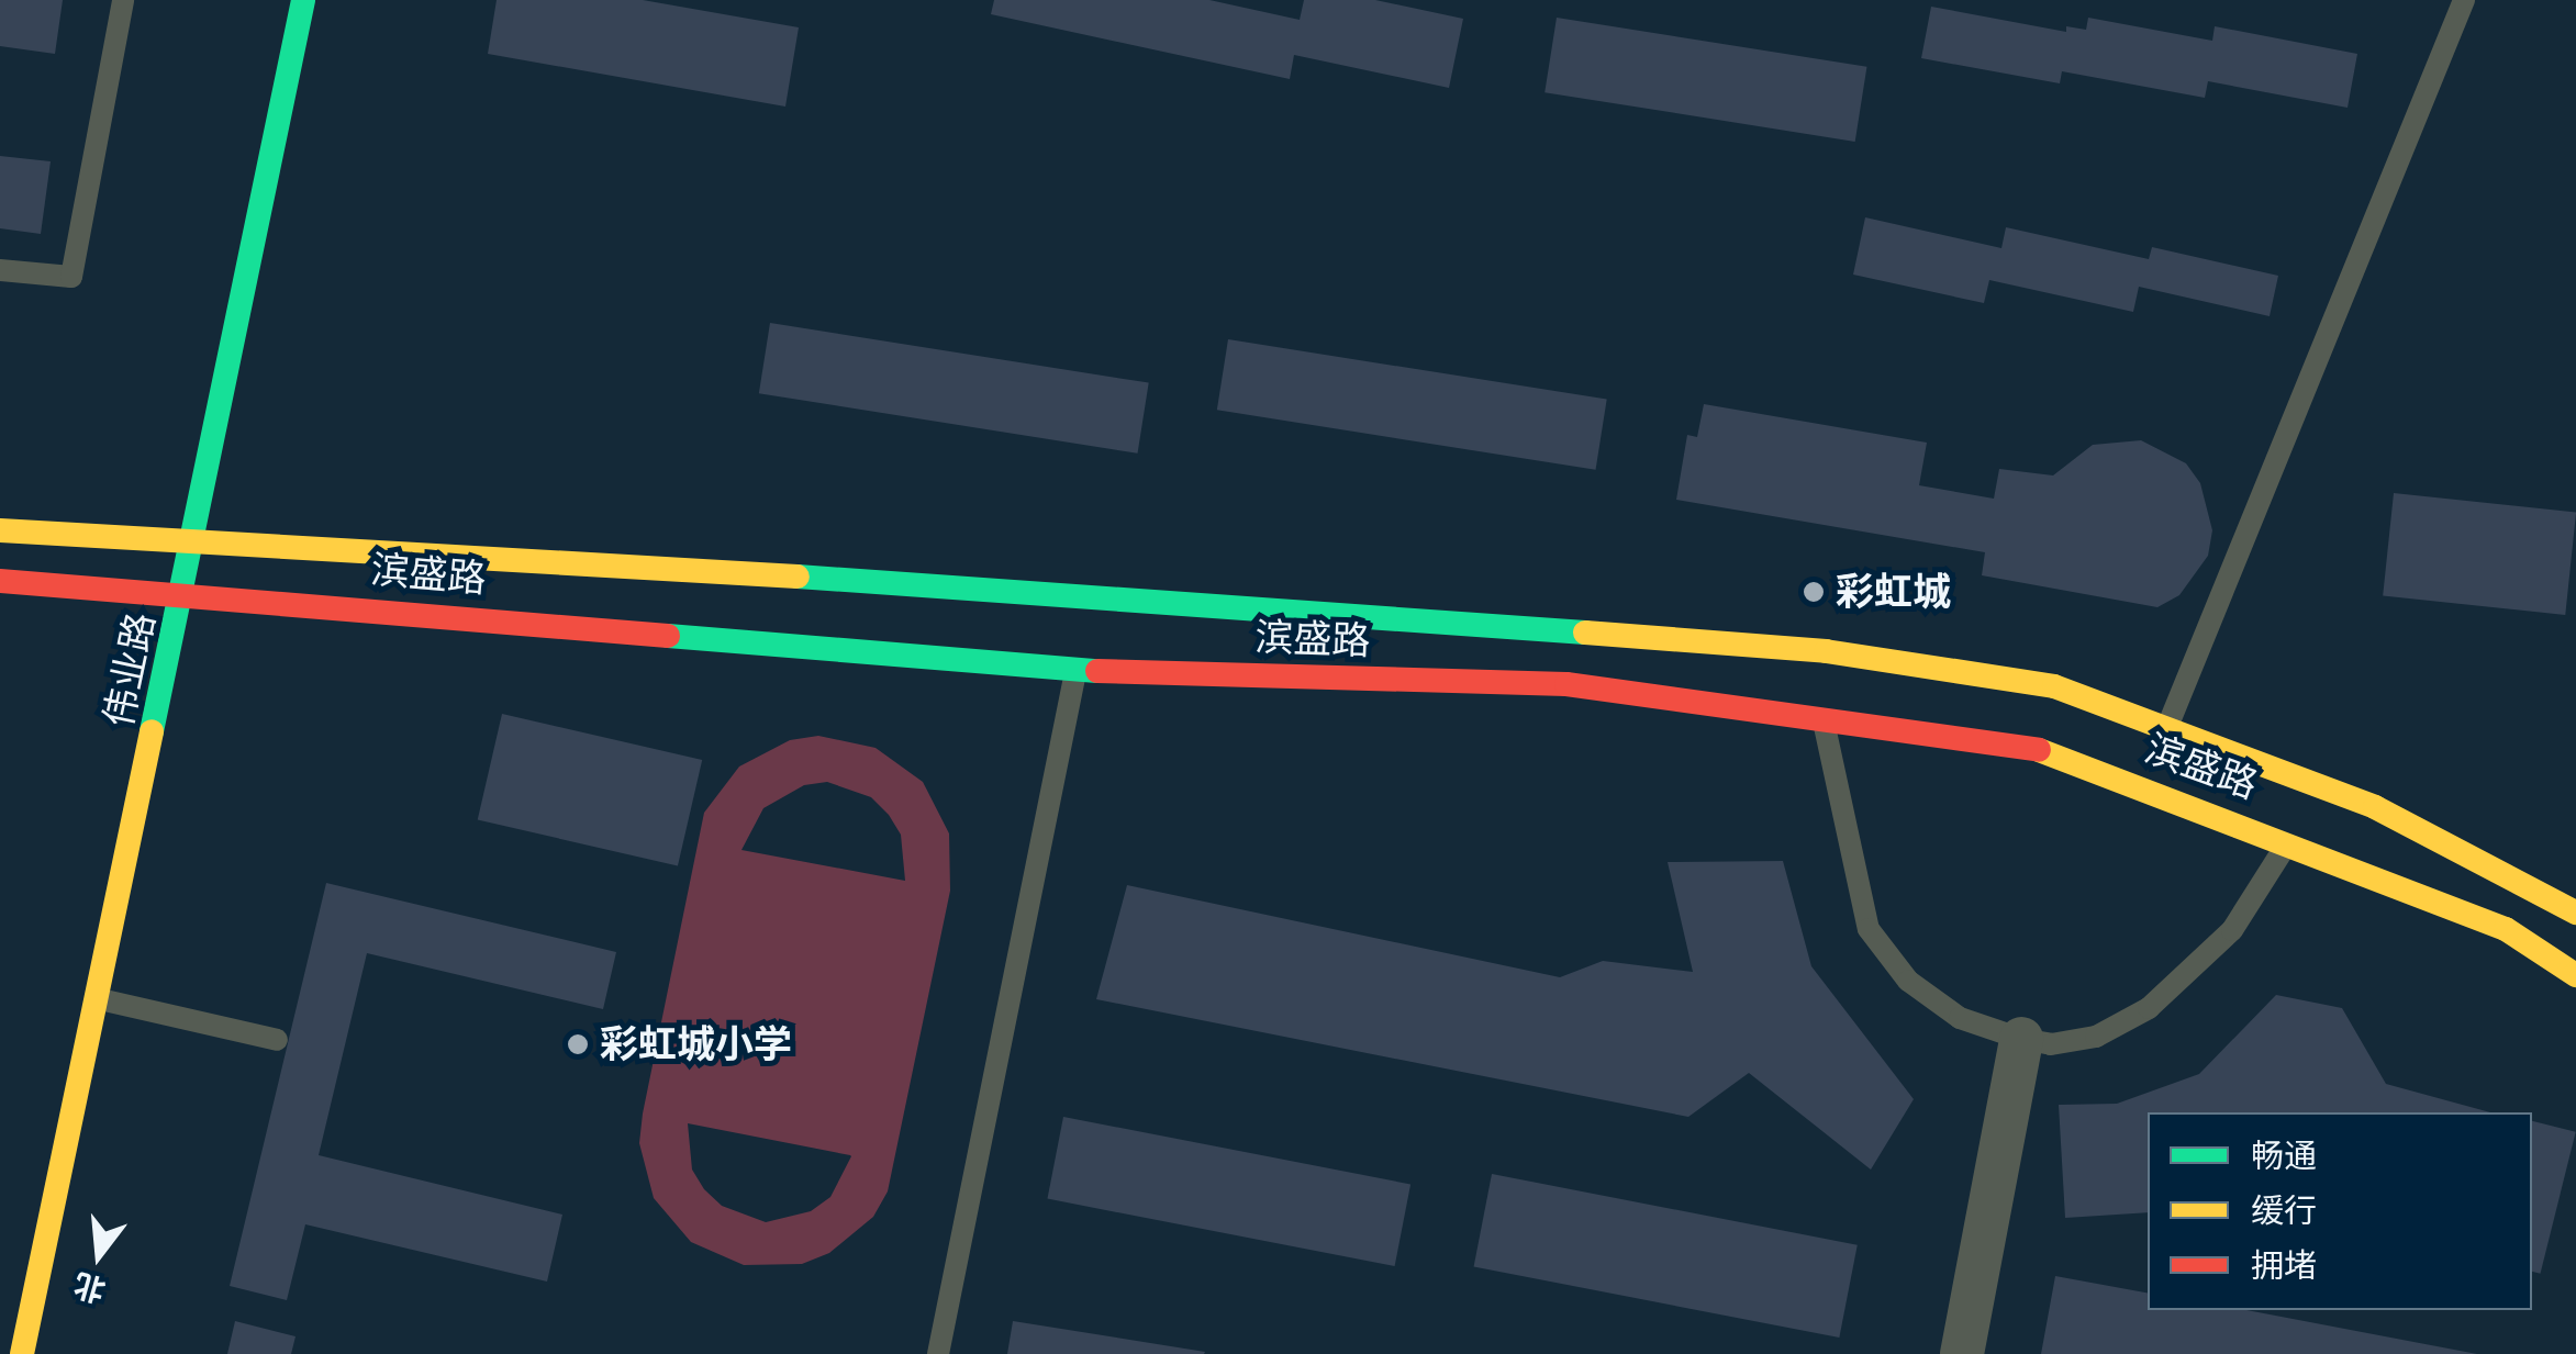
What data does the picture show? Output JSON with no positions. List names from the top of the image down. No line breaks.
{"streets":{"main road":["滨盛路","伟业路"]},"crossings":[["滨盛路","伟业路"]],"places":["彩虹城","彩虹城小学"],"legend":["畅通","缓行","拥堵"],"north":"bottom"}
